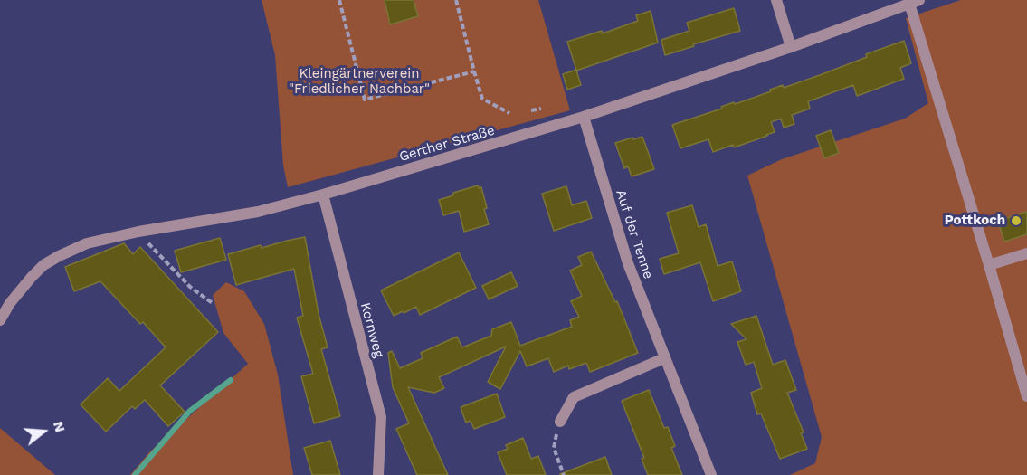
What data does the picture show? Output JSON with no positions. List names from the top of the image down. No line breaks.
{"streets":{"street":["Gerther Straße","Auf der Tenne","Kornweg"]},"crossings":[["Gerther Straße","Auf der Tenne"],["Gerther Straße","Kornweg"]],"parks":["Kleingärtnerverein \"Friedlicher Nachbar\""],"places":["Pottkoch"],"north":"right"}
